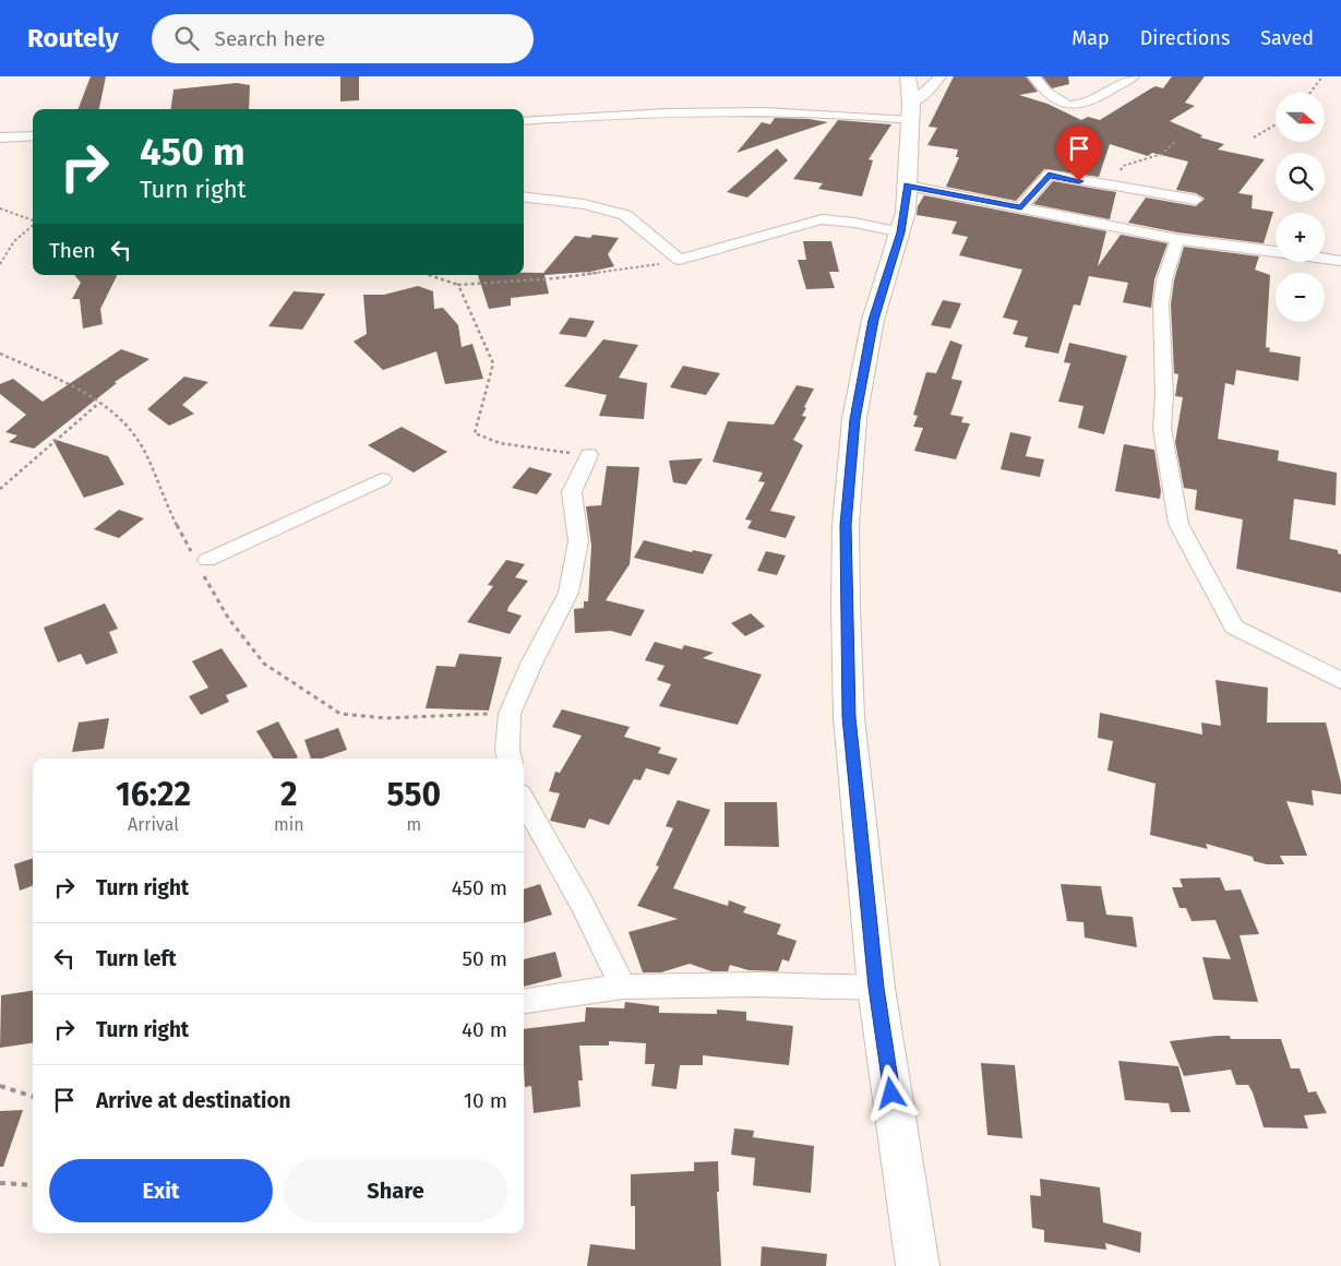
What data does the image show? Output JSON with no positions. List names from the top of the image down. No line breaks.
{"north":"right","page":{"header":"Routely","search":"Search here","nav":["Map","Directions","Saved"],"map_buttons":["+","−"],"turn":["450 m","Turn right"],"then":"Then","eta":["16:22","Arrival","2","min","550","m"],"list":[{"name":"Turn right","value":"450 m"},{"name":"Turn left","value":"50 m"},{"name":"Turn right","value":"40 m"},{"name":"Arrive at destination","value":"10 m"}],"buttons":["Exit","Share"]}}
